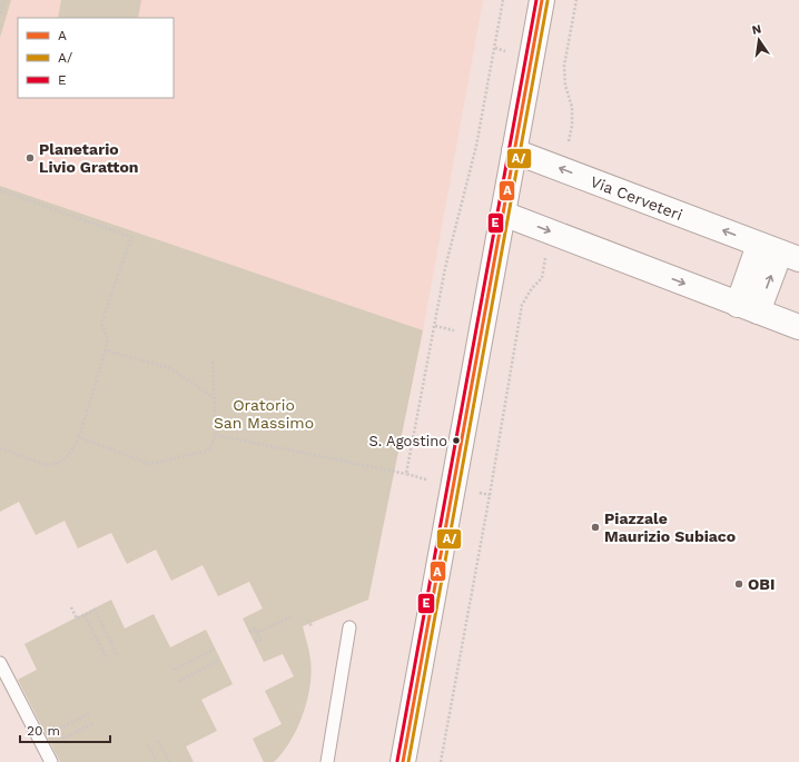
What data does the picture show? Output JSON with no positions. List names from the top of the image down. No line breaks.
{"streets":{"main road":["Via Cerveteri"]},"parks":["Oratorio San Massimo"],"places":["Planetario Livio Gratton","S. Agostino","Piazzale Maurizio Subiaco","OBI"],"lines":["transit line A","transit line E","transit line A/"],"legend":["A","A/","E"],"scale_bar":"20 m","north":"top"}
